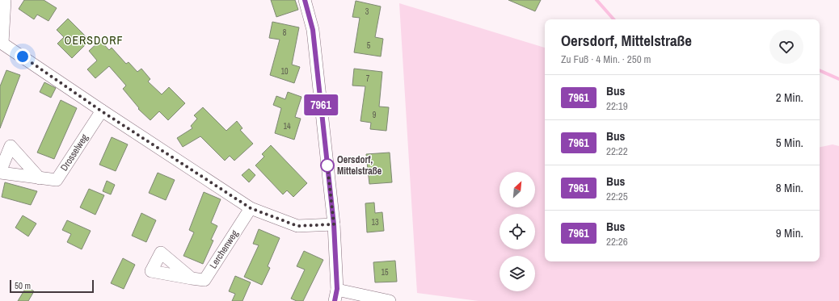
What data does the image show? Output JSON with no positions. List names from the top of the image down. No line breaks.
{"streets":{"street":["Drosselweg","Lerchenweg"]},"districts":["OERSDORF"],"places":["Oersdorf, Mittelstraße"],"lines":["bus line 7961"],"house_numbers":["3","8","5","10","7","9","14","13","15"],"scale_bar":"50 m","north":"top right","page":{"on_map":"7961","heading":["Oersdorf, Mittelstraße","Zu Fuß · 4 Min. · 250 m"],"list":[{"mark":"7961","name":"Bus","note":"22:19","value":"2 Min."},{"mark":"7961","name":"Bus","note":"22:22","value":"5 Min."},{"mark":"7961","name":"Bus","note":"22:25","value":"8 Min."},{"mark":"7961","name":"Bus","note":"22:26","value":"9 Min."}],"scale":"50 m"}}
